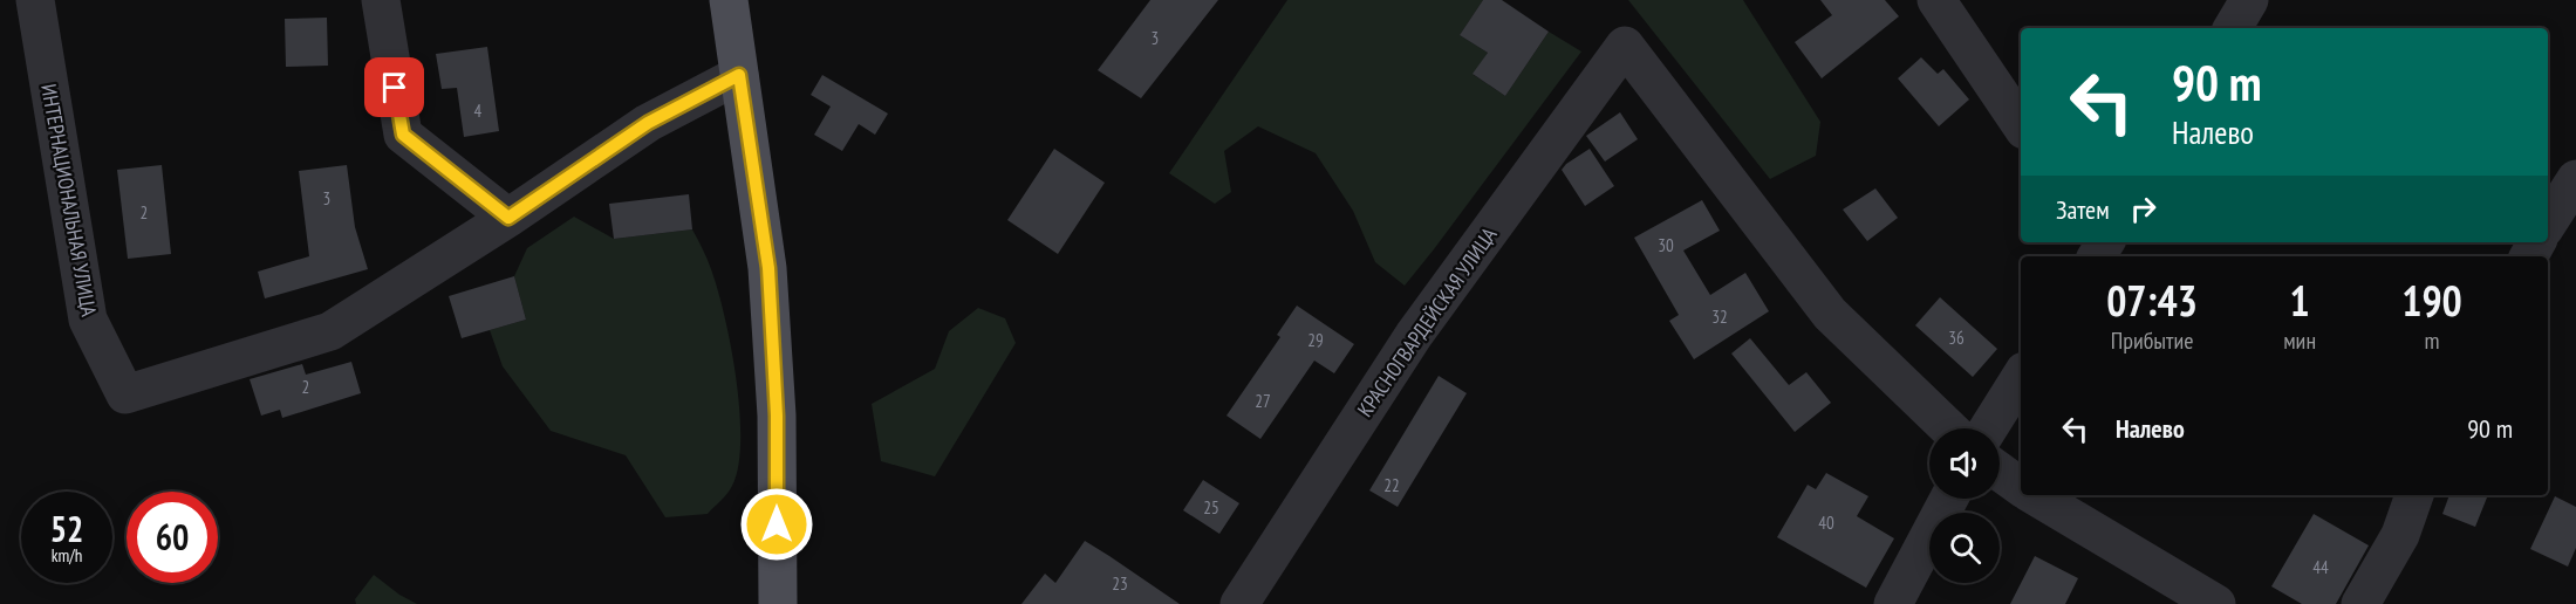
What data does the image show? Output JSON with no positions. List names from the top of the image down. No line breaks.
{"streets":{"street":["ИНТЕРНАЦИОНАЛЬНАЯ УЛИЦА","КРАСНОГВАРДЕЙСКАЯ УЛИЦА"]},"house_numbers":["3","4","3","2","30","32","36","29","2","27","22","25","40","44","23"],"page":{"turn":["90 m","Налево"],"then":"Затем","eta":["07:43","Прибытие","1","мин","190","m"],"list":[{"name":"Налево","value":"90 m"}],"speed":"52 km/h","limit":"60"}}
